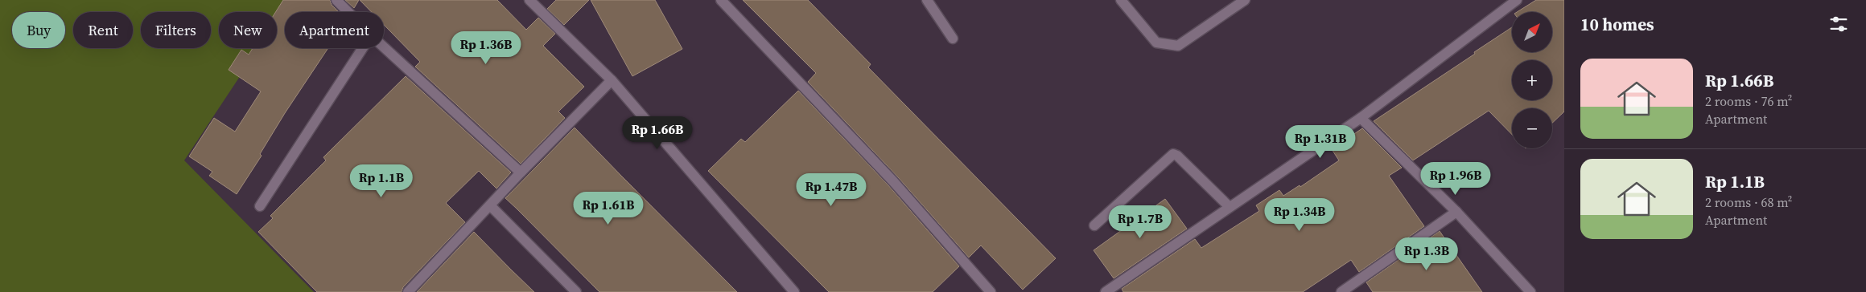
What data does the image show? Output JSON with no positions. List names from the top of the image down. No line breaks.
{"north":"top right","page":{"heading":"10 homes","map_buttons":["+","−"],"chip":["Buy","Rent","Filters","New","Apartment"],"price":["Rp 1.36B","Rp 1.66B","Rp 1.31B","Rp 1.96B","Rp 1.1B","Rp 1.47B","Rp 1.61B","Rp 1.34B","Rp 1.7B","Rp 1.3B"],"list":[{"name":"Rp 1.66B","note":"2 rooms · 76 m² · Apartment"},{"name":"Rp 1.1B","note":"2 rooms · 68 m² · Apartment"}]}}
